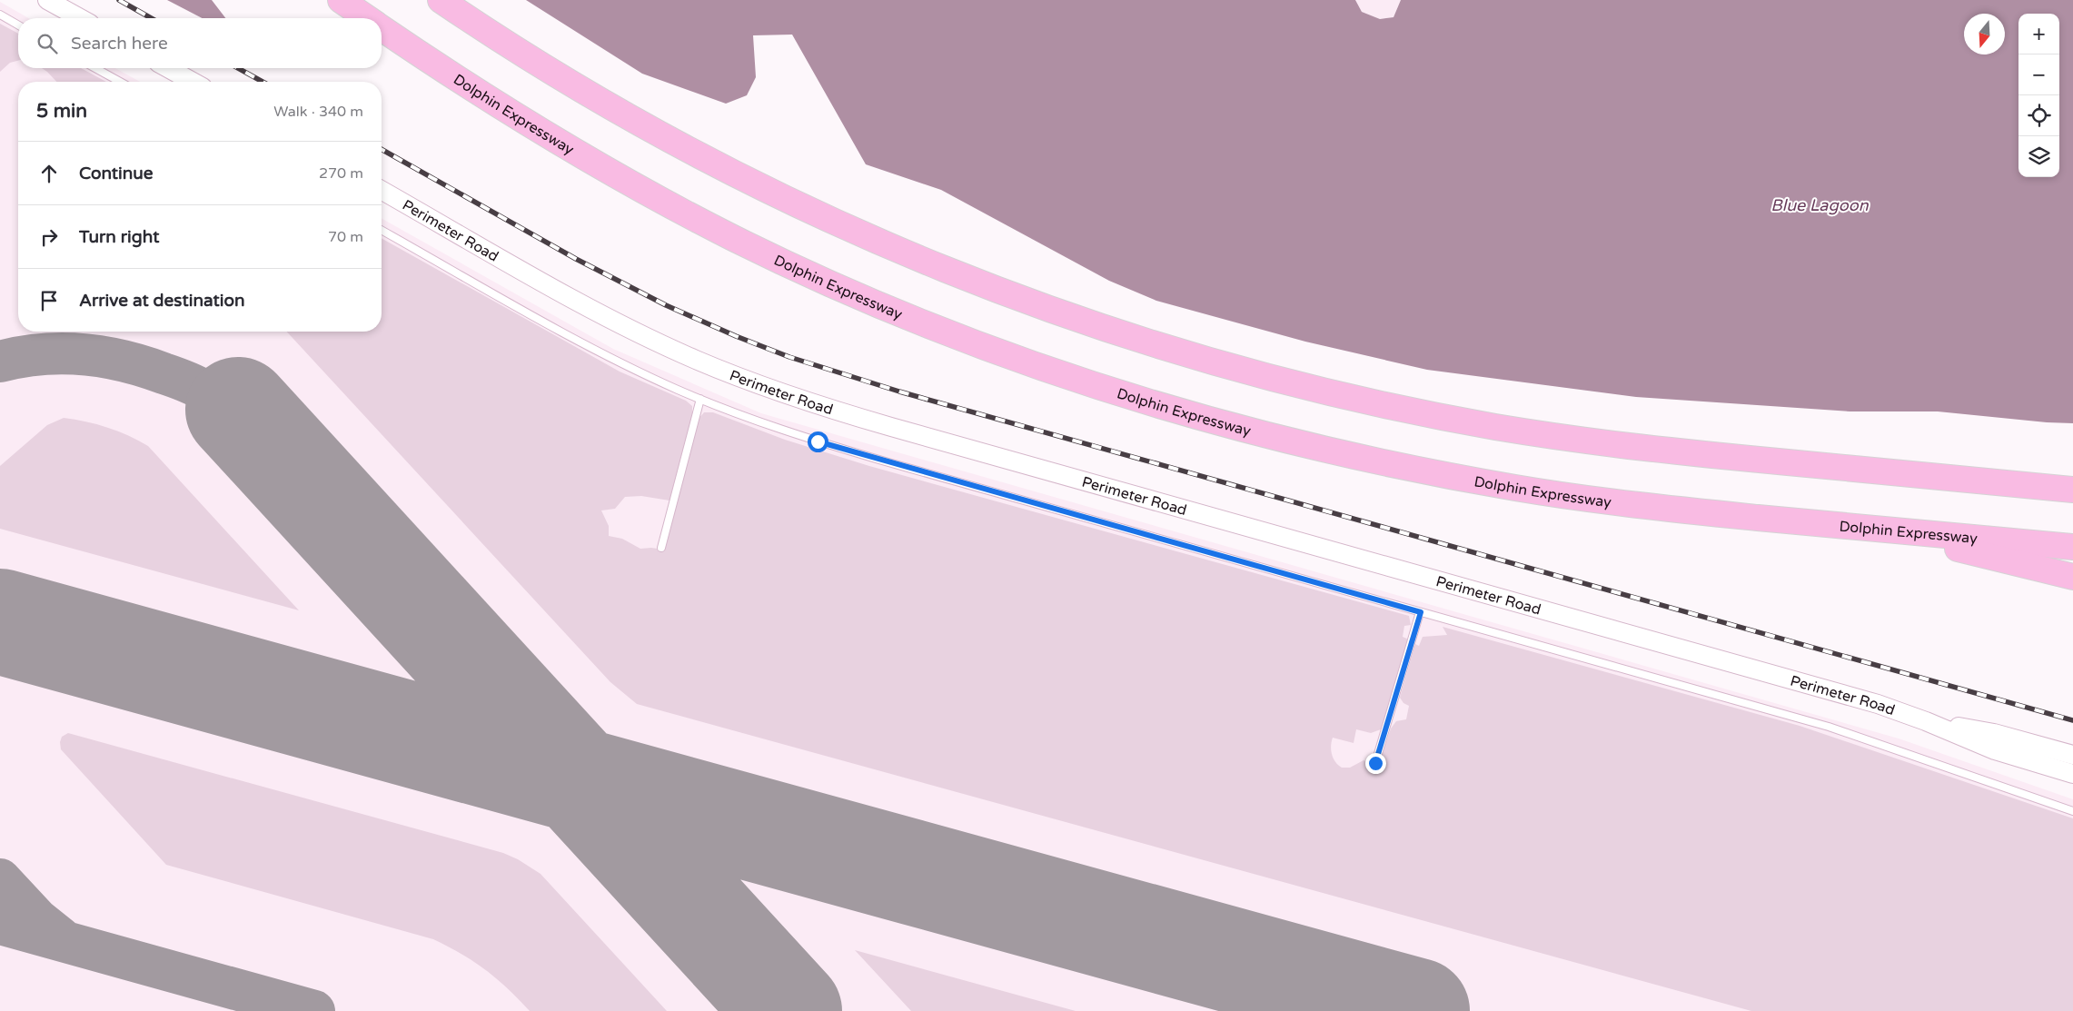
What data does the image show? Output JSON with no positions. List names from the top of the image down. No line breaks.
{"streets":{"highway":["Dolphin Expressway"],"street":["Perimeter Road"]},"water":["Blue Lagoon"],"north":"bottom","page":{"map_buttons":["+","−"],"search":"Search here","heading":["5 min","Walk · 340 m"],"list":[["Continue","270 m"],["Turn right","70 m"],"Arrive at destination"]}}
